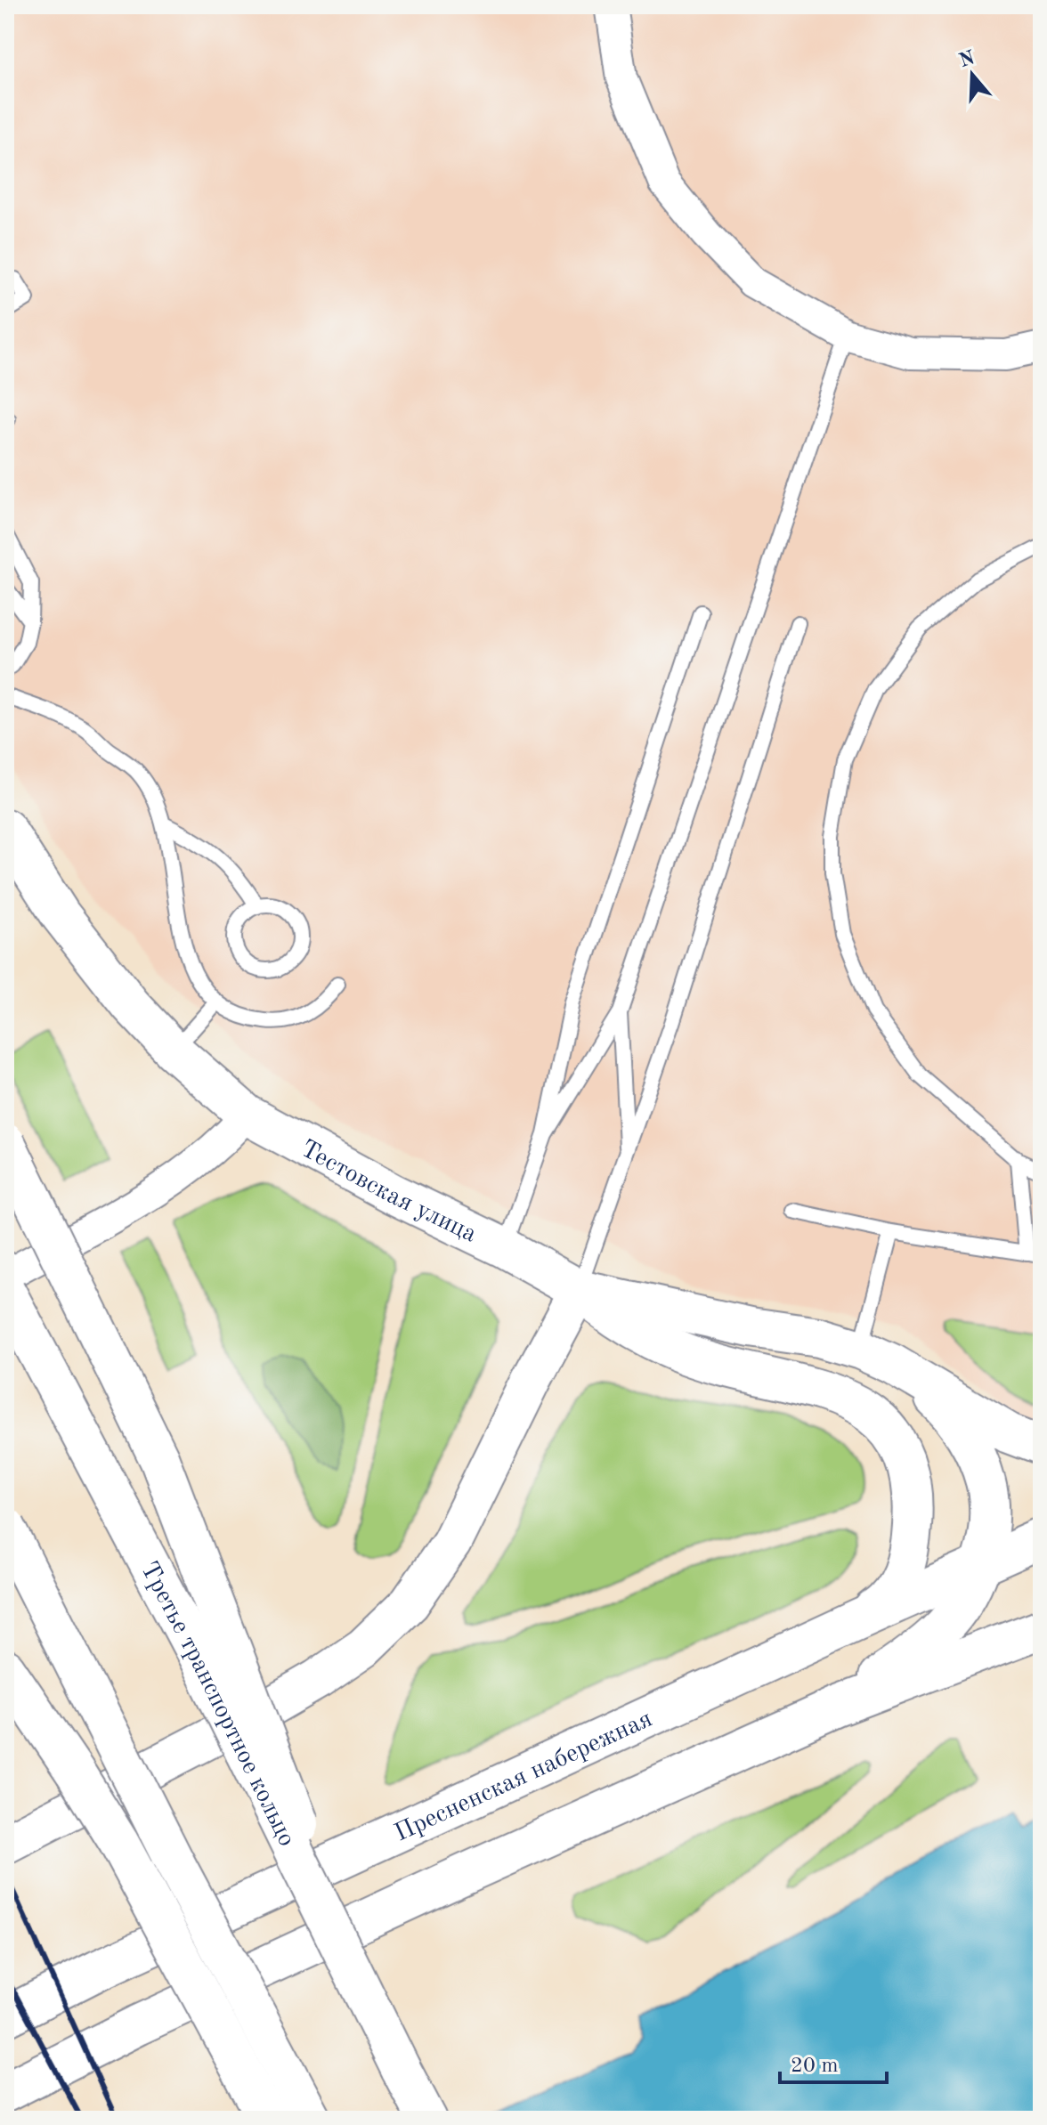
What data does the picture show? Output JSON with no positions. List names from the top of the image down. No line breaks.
{"streets":{"main road":["Тестовская улица","Третье транспортное кольцо","Пресненская набережная"]},"scale_bar":"20 m","north":"top"}
